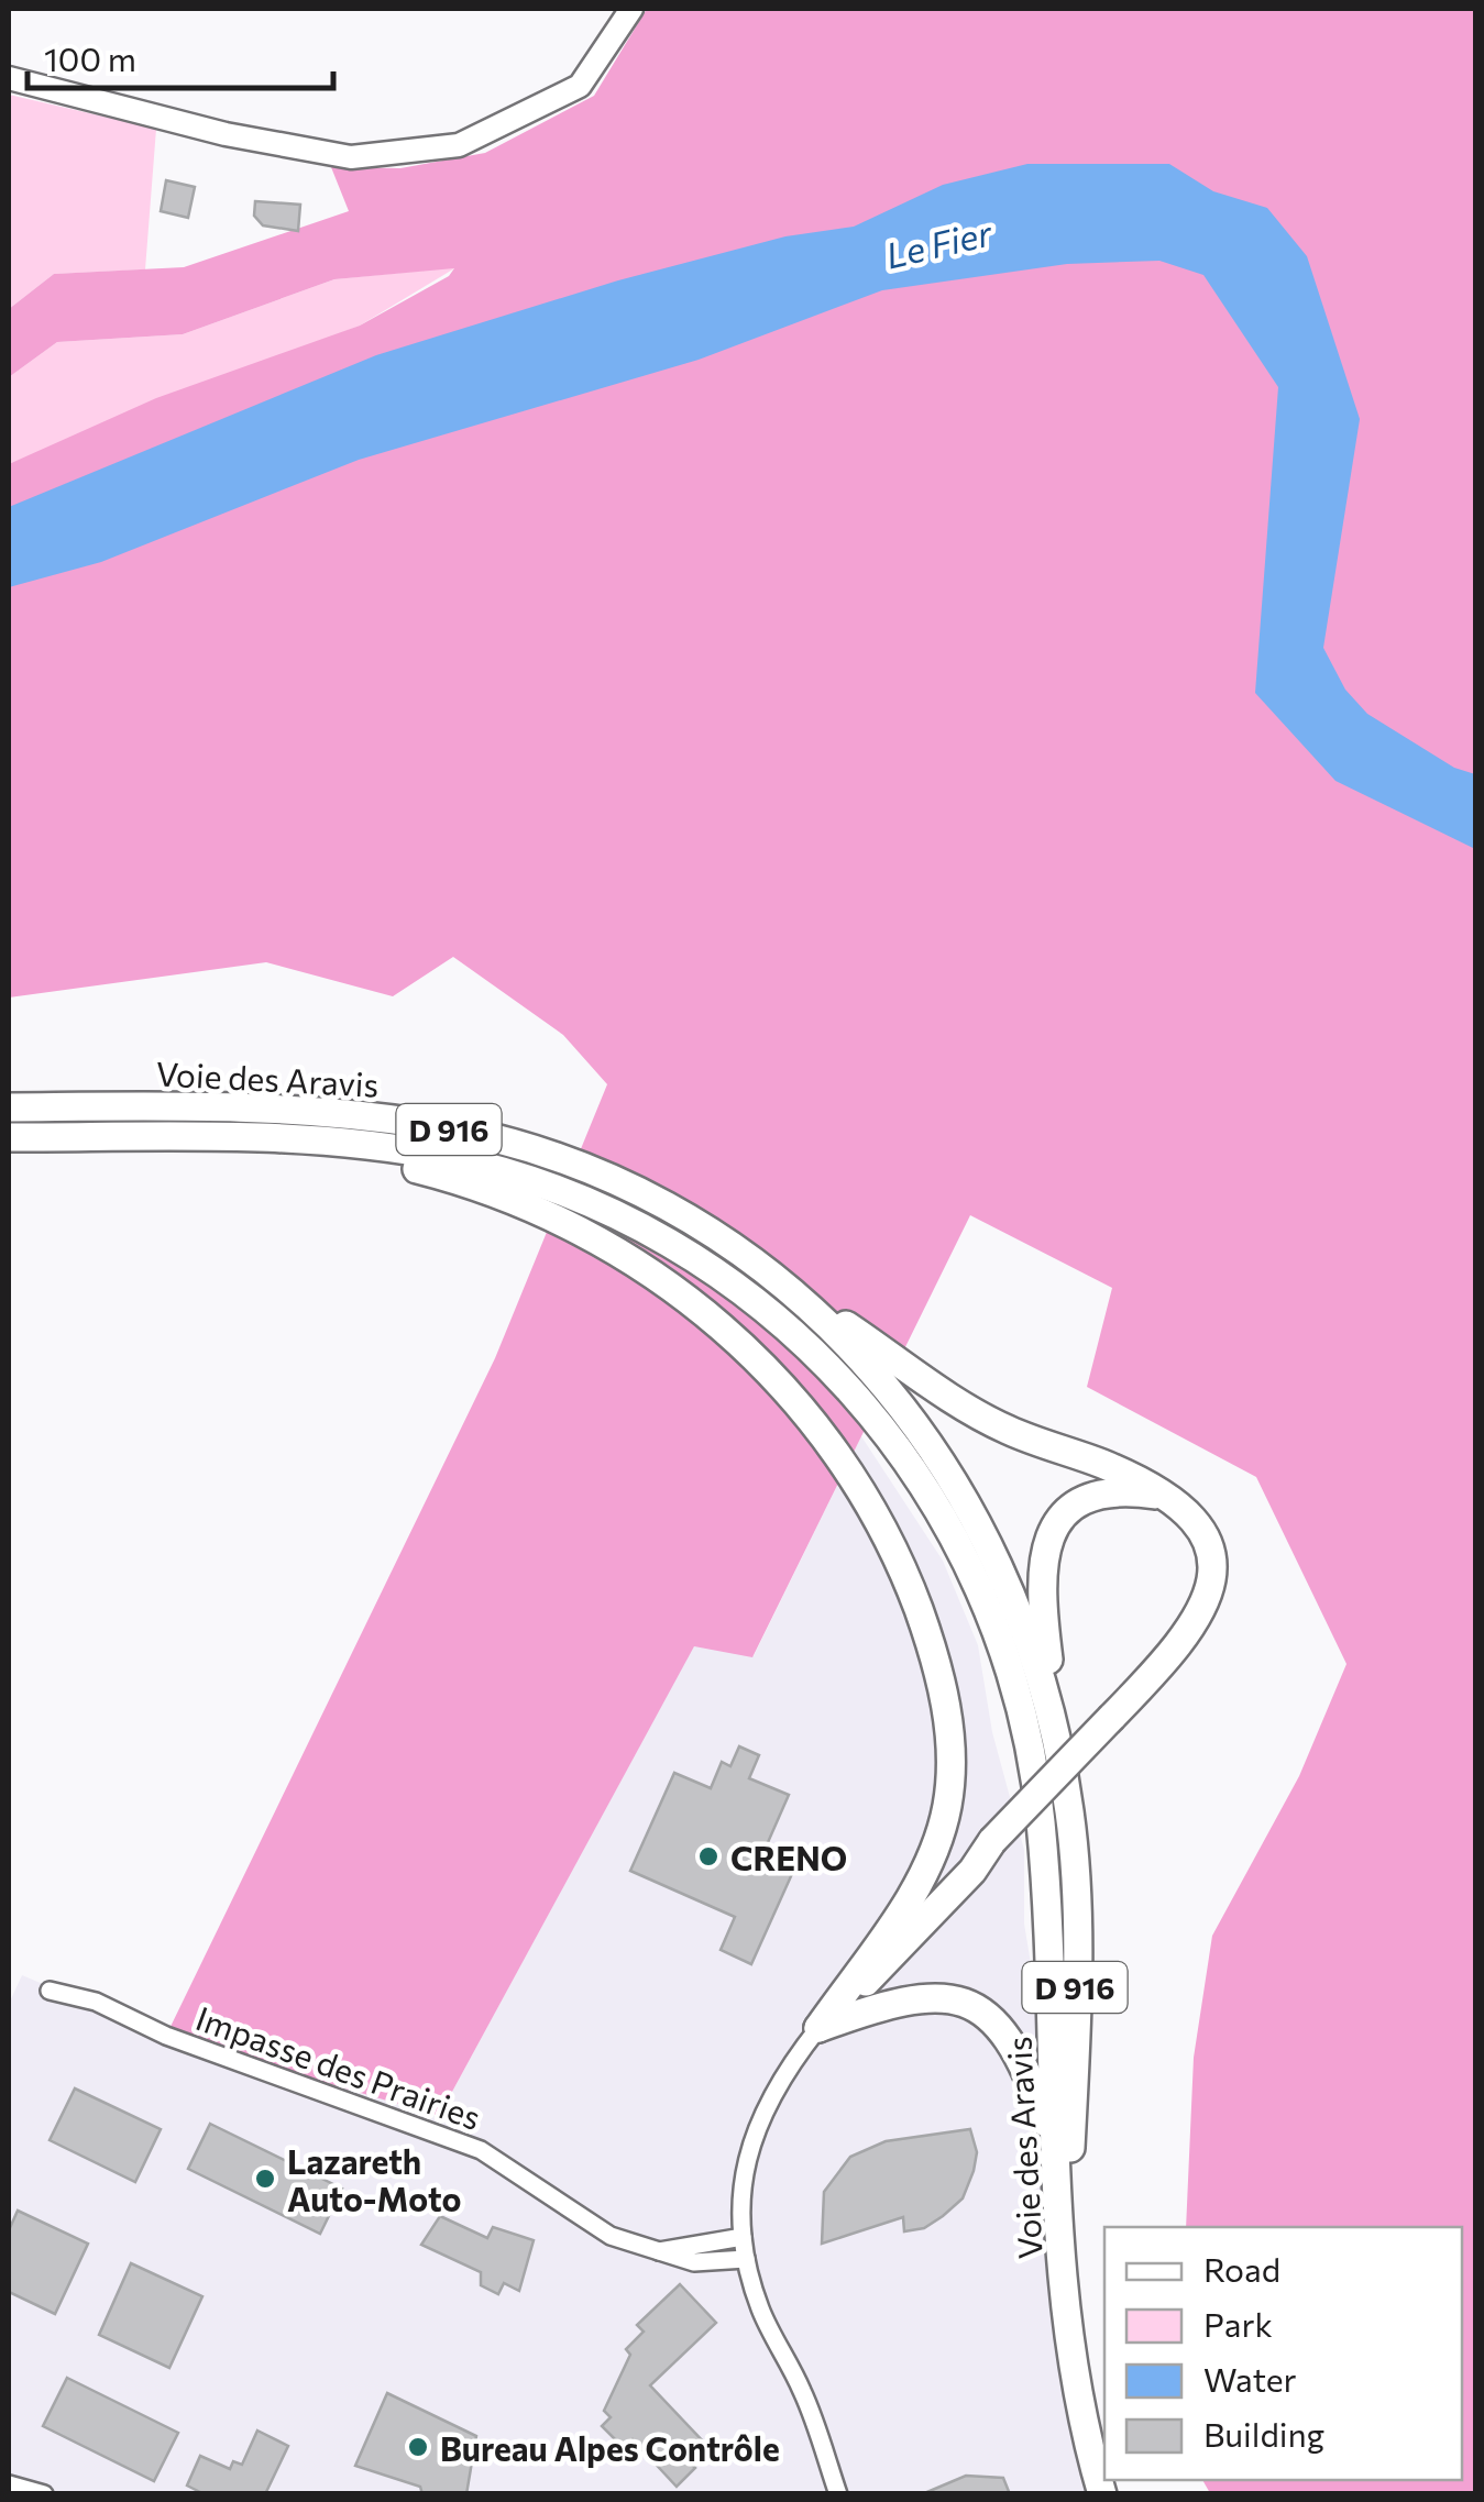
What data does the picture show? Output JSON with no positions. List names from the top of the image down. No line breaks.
{"streets":{"highway":["Voie des Aravis","D 916"],"street":["Impasse des Prairies"]},"water":["Le Fier"],"places":["CRENO","Lazareth Auto-Moto","Bureau Alpes Contrôle"],"legend":["Road","Park","Water","Building"],"scale_bar":"100 m"}
